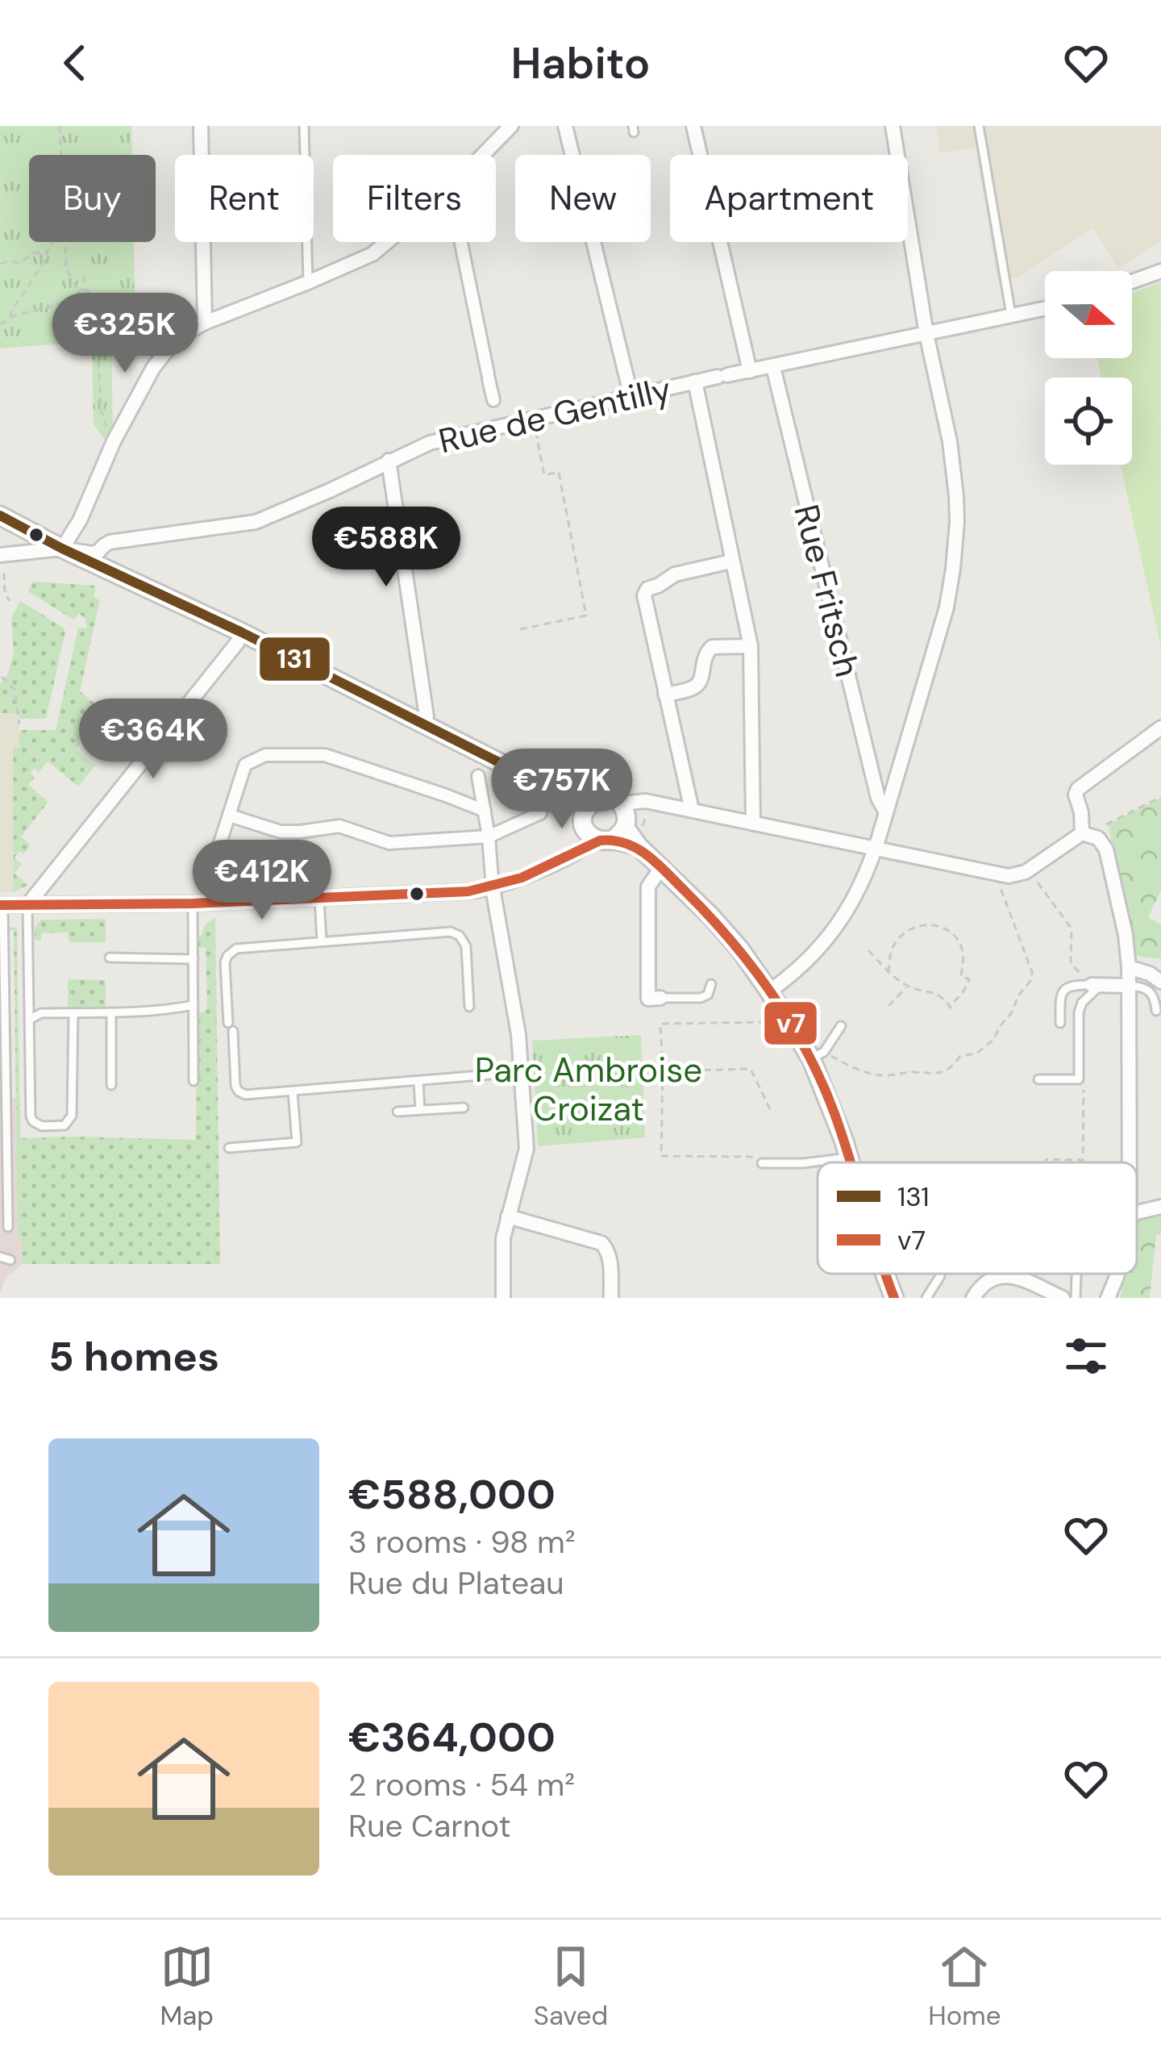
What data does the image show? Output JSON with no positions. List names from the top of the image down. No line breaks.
{"streets":{"street":["Rue de Gentilly","Rue Fritsch"]},"crossings":[["Rue de Gentilly","Rue Fritsch"]],"parks":["Parc Ambroise Croizat"],"lines":["transit line 131","transit line v7"],"legend":["131","v7"],"north":"right","page":{"header":"Habito","chip":["Buy","Rent","Filters","New","Apartment"],"price":["€325K","€588K","€364K","€757K","€412K"],"heading":"5 homes","list":[{"name":"€588,000","note":"3 rooms · 98 m² · Rue du Plateau"},{"name":"€364,000","note":"2 rooms · 54 m² · Rue Carnot"}],"tabs":["Map","Saved","Home"]}}
